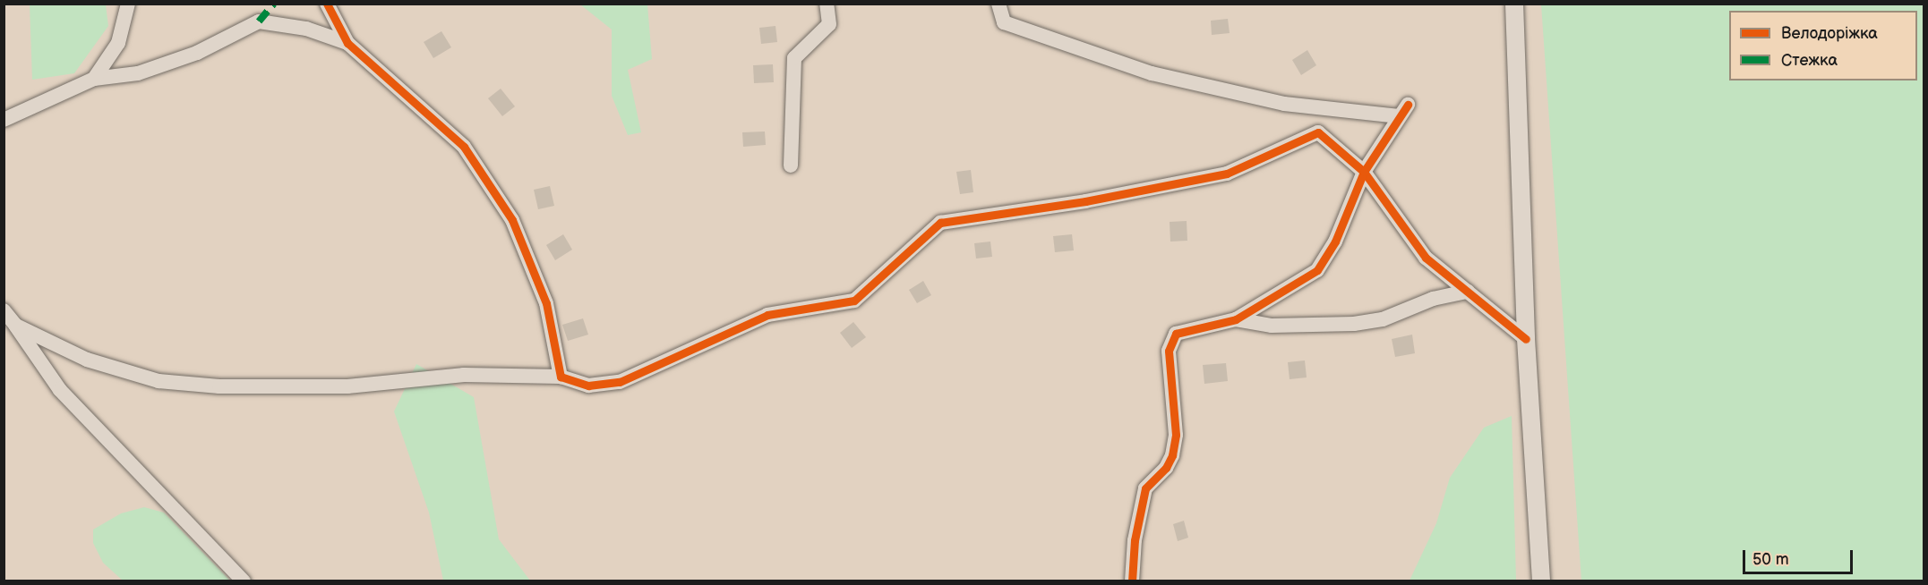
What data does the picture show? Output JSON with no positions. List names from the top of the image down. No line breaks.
{"legend":["Велодоріжка","Стежка"],"scale_bar":"50 m"}
